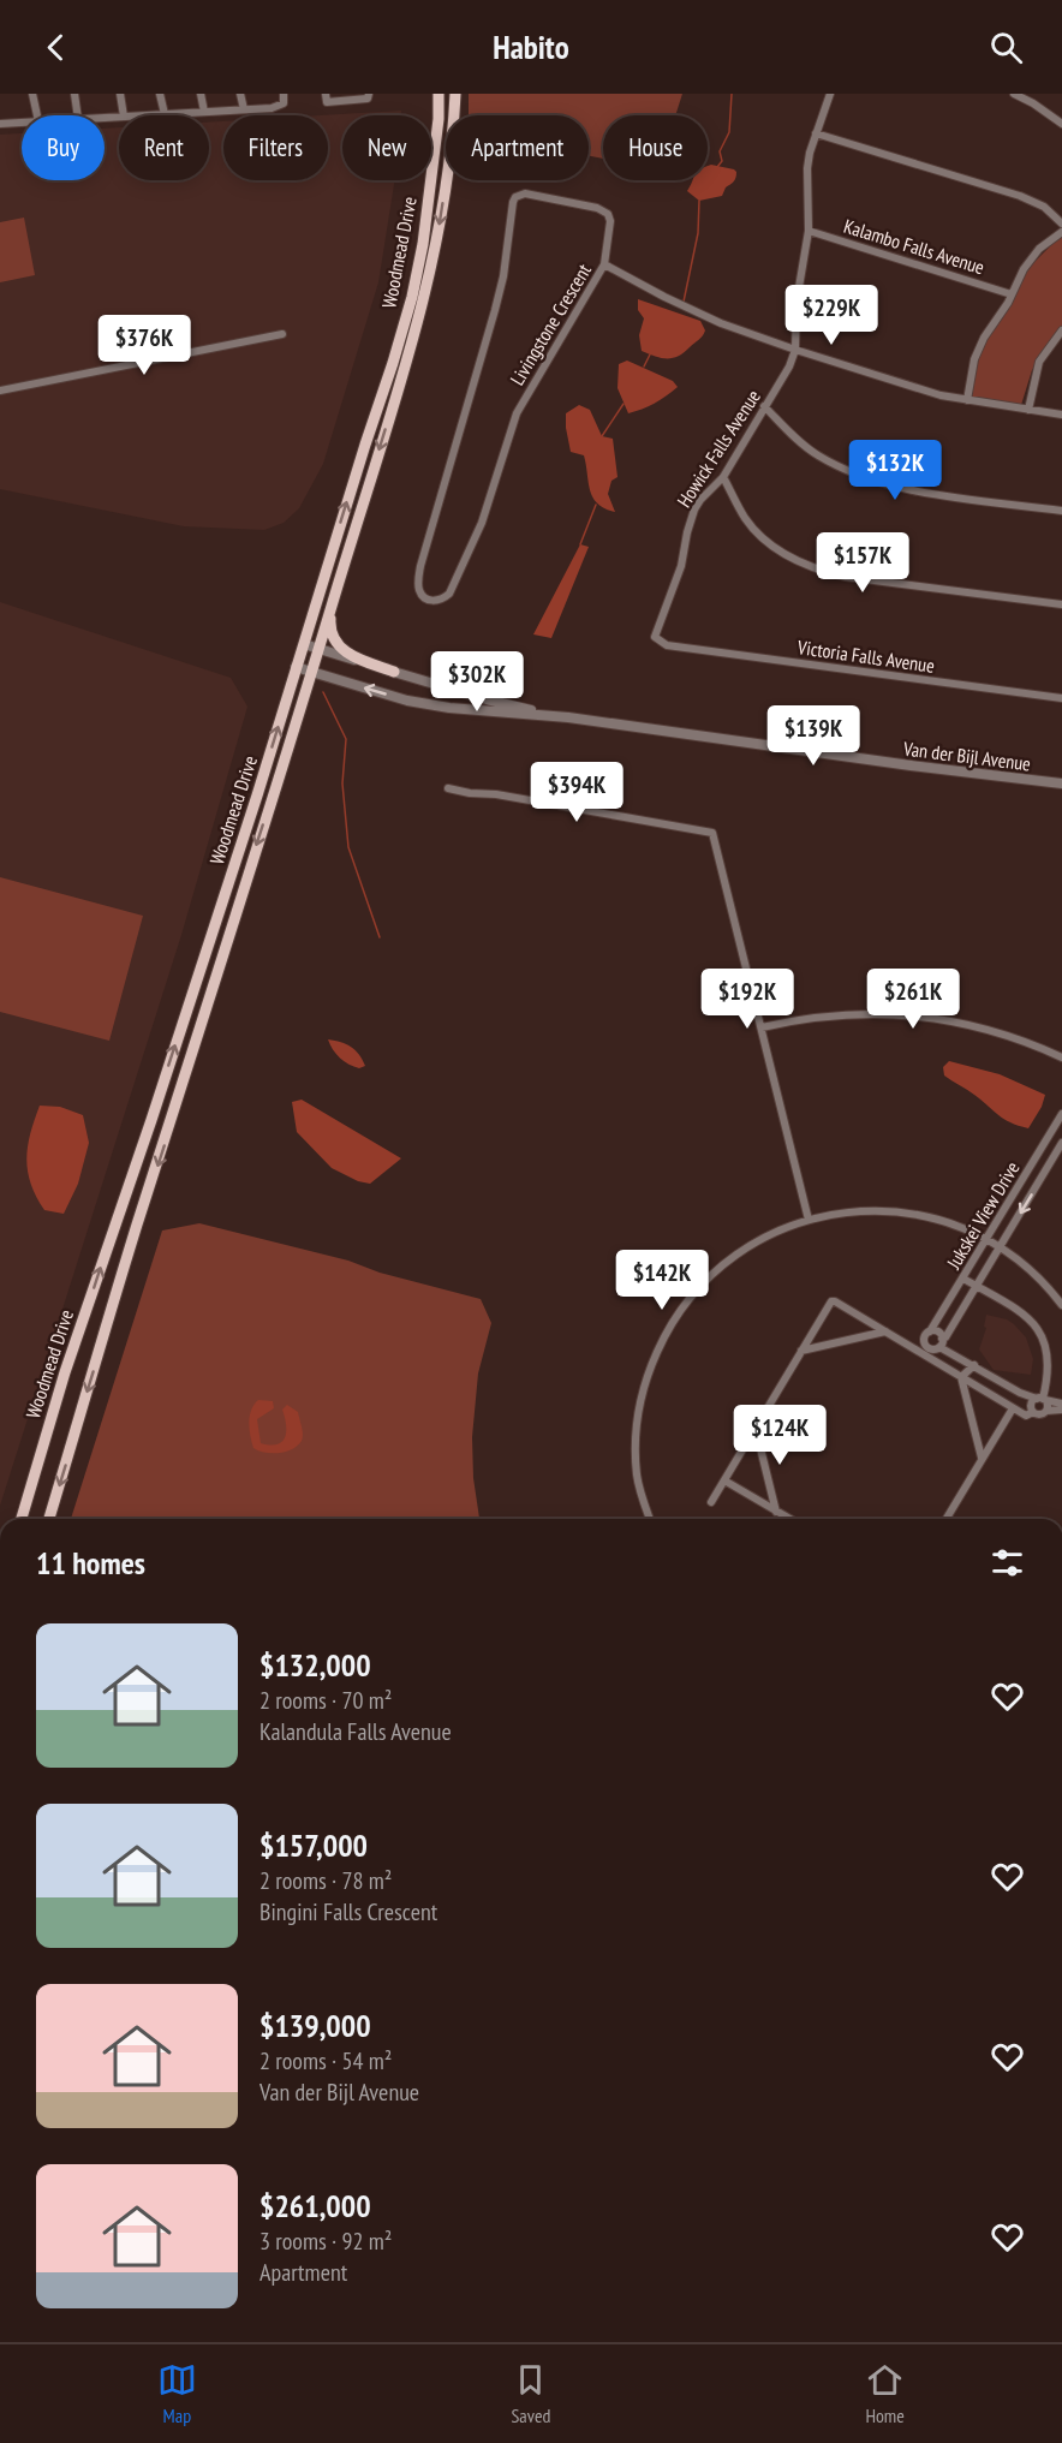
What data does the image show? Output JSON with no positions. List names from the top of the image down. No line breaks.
{"streets":{"main road":["Woodmead Drive"],"street":["Kalambo Falls Avenue","Livingstone Crescent","Howick Falls Avenue","Victoria Falls Avenue","Van der Bijl Avenue","Jukskei View Drive"]},"crossings":[["Kalambo Falls Avenue","Howick Falls Avenue"],["Woodmead Drive","Van der Bijl Avenue"],["Howick Falls Avenue","Victoria Falls Avenue"]],"page":{"header":"Habito","chip":["Buy","Rent","Filters","New","Apartment","House"],"price":["$229K","$376K","$132K","$157K","$302K","$139K","$394K","$192K","$261K","$142K","$124K"],"heading":"11 homes","list":[{"name":"$132,000","note":"2 rooms · 70 m² · Kalandula Falls Avenue"},{"name":"$157,000","note":"2 rooms · 78 m² · Bingini Falls Crescent"},{"name":"$139,000","note":"2 rooms · 54 m² · Van der Bijl Avenue"},{"name":"$261,000","note":"3 rooms · 92 m² · Apartment"}],"tabs":["Map","Saved","Home"]}}
